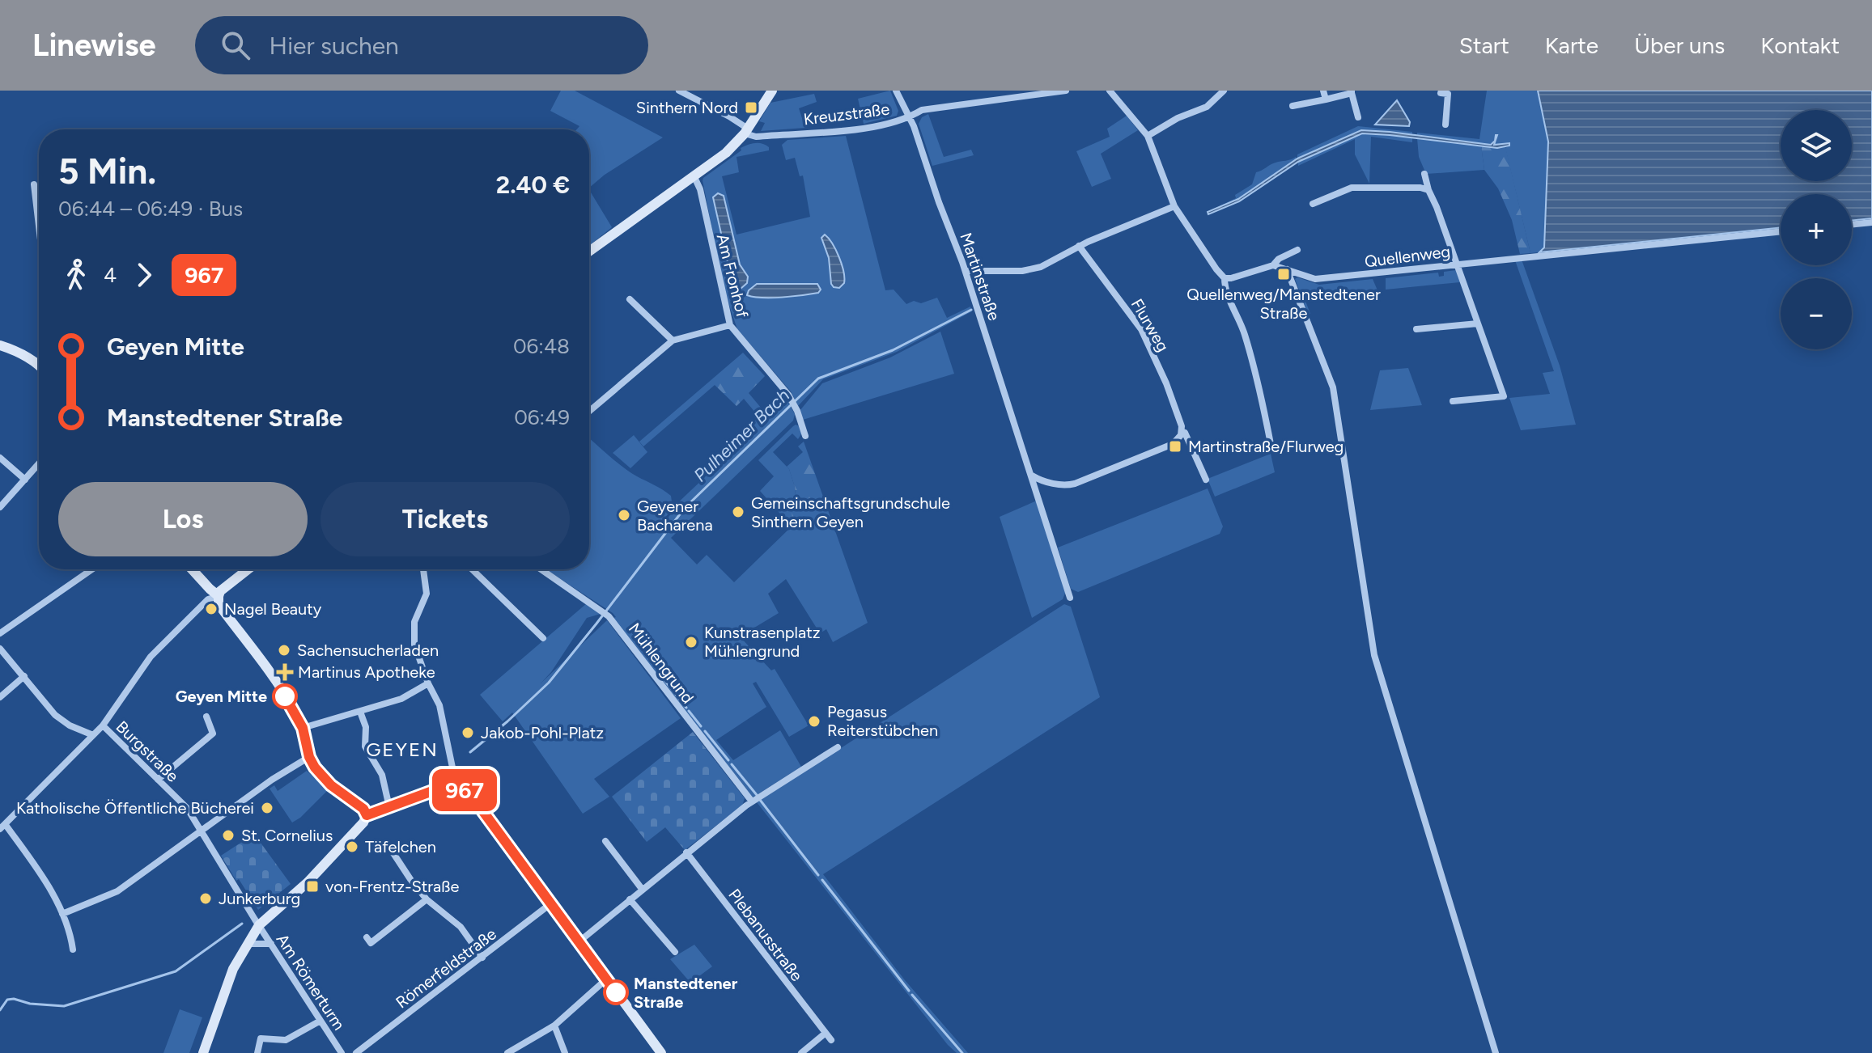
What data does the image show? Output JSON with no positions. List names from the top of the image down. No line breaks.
{"streets":{"street":["Kreuzstraße","Quellenweg","Am Fronhof","Martinstraße","Flurweg","Mühlengrund","Burgstraße","Plebanusstraße","Römerfeldstraße","Am Römerturm"]},"crossings":[["Kreuzstraße","Martinstraße"],["Burgstraße","Am Römerturm"]],"districts":["GEYEN"],"water":["Pulheimer Bach"],"places":{"transit":["Sinthern Nord","Quellenweg/Manstedtener Straße","Martinstraße/Flurweg","von-Frentz-Straße"],"other":["Gemeinschaftsgrundschule Sinthern Geyen","Geyener Bacharena","Nagel Beauty","Kunstrasenplatz Mühlengrund","Sachensucherladen","Geyen Mitte","Pegasus Reiterstübchen","Jakob-Pohl-Platz","Katholische Öffentliche Bücherei","St. Cornelius","Täfelchen","Junkerburg","Manstedtener Straße"],"health":["Martinus Apotheke"]},"lines":["bus line 967"],"page":{"header":"Linewise","search":"Hier suchen","nav":["Start","Karte","Über uns","Kontakt"],"on_map":"967","map_buttons":["+","−"],"heading":["5 Min.","06:44 – 06:49 · Bus","2.40 €"],"legs":["4","967"],"list":[{"name":"Geyen Mitte","value":"06:48"},{"name":"Manstedtener Straße","value":"06:49"}],"buttons":["Los","Tickets"]}}
